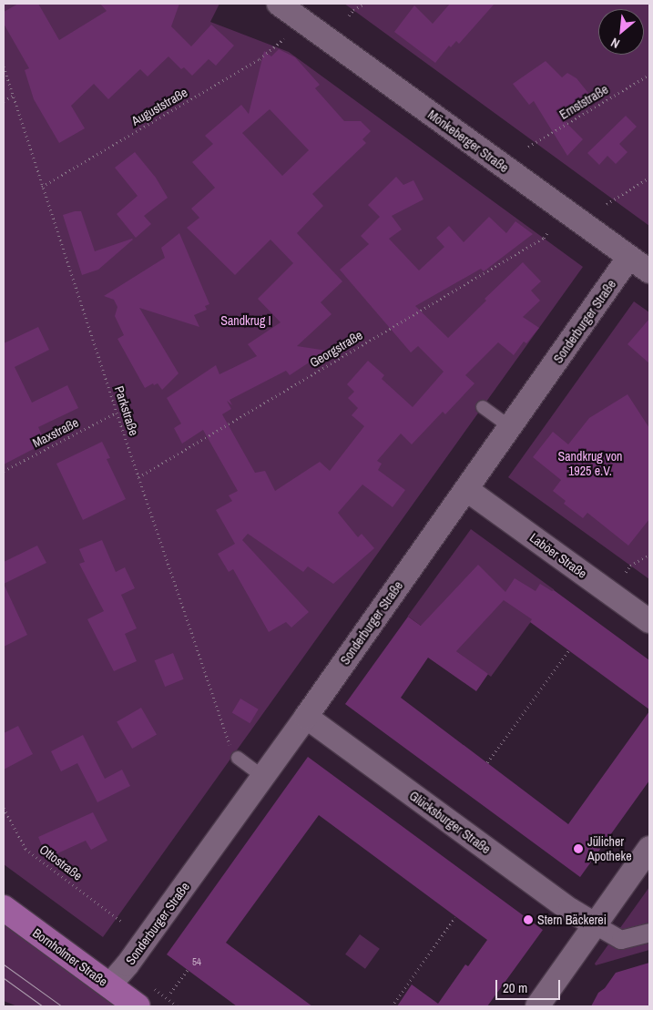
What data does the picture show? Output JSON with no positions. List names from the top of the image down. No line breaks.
{"streets":{"main road":["Bornholmer Straße"],"street":["Mönkeberger Straße","Sonderburger Straße","Laböer Straße","Glücksburger Straße"],"path":["Ernststraße","Auguststraße","Georgstraße","Parkstraße","Maxstraße","Ottostraße"]},"crossings":[["Auguststraße","Parkstraße"],["Mönkeberger Straße","Sonderburger Straße"],["Sonderburger Straße","Laböer Straße"],["Sonderburger Straße","Glücksburger Straße"],["Sonderburger Straße","Bornholmer Straße"],["Georgstraße","Parkstraße"],["Parkstraße","Maxstraße"]],"parks":["Sandkrug I","Sandkrug von 1925 e.V."],"places":["Jülicher Apotheke","Stern Bäckerei"],"house_numbers":["54"],"scale_bar":"20 m","north":"bottom left"}
